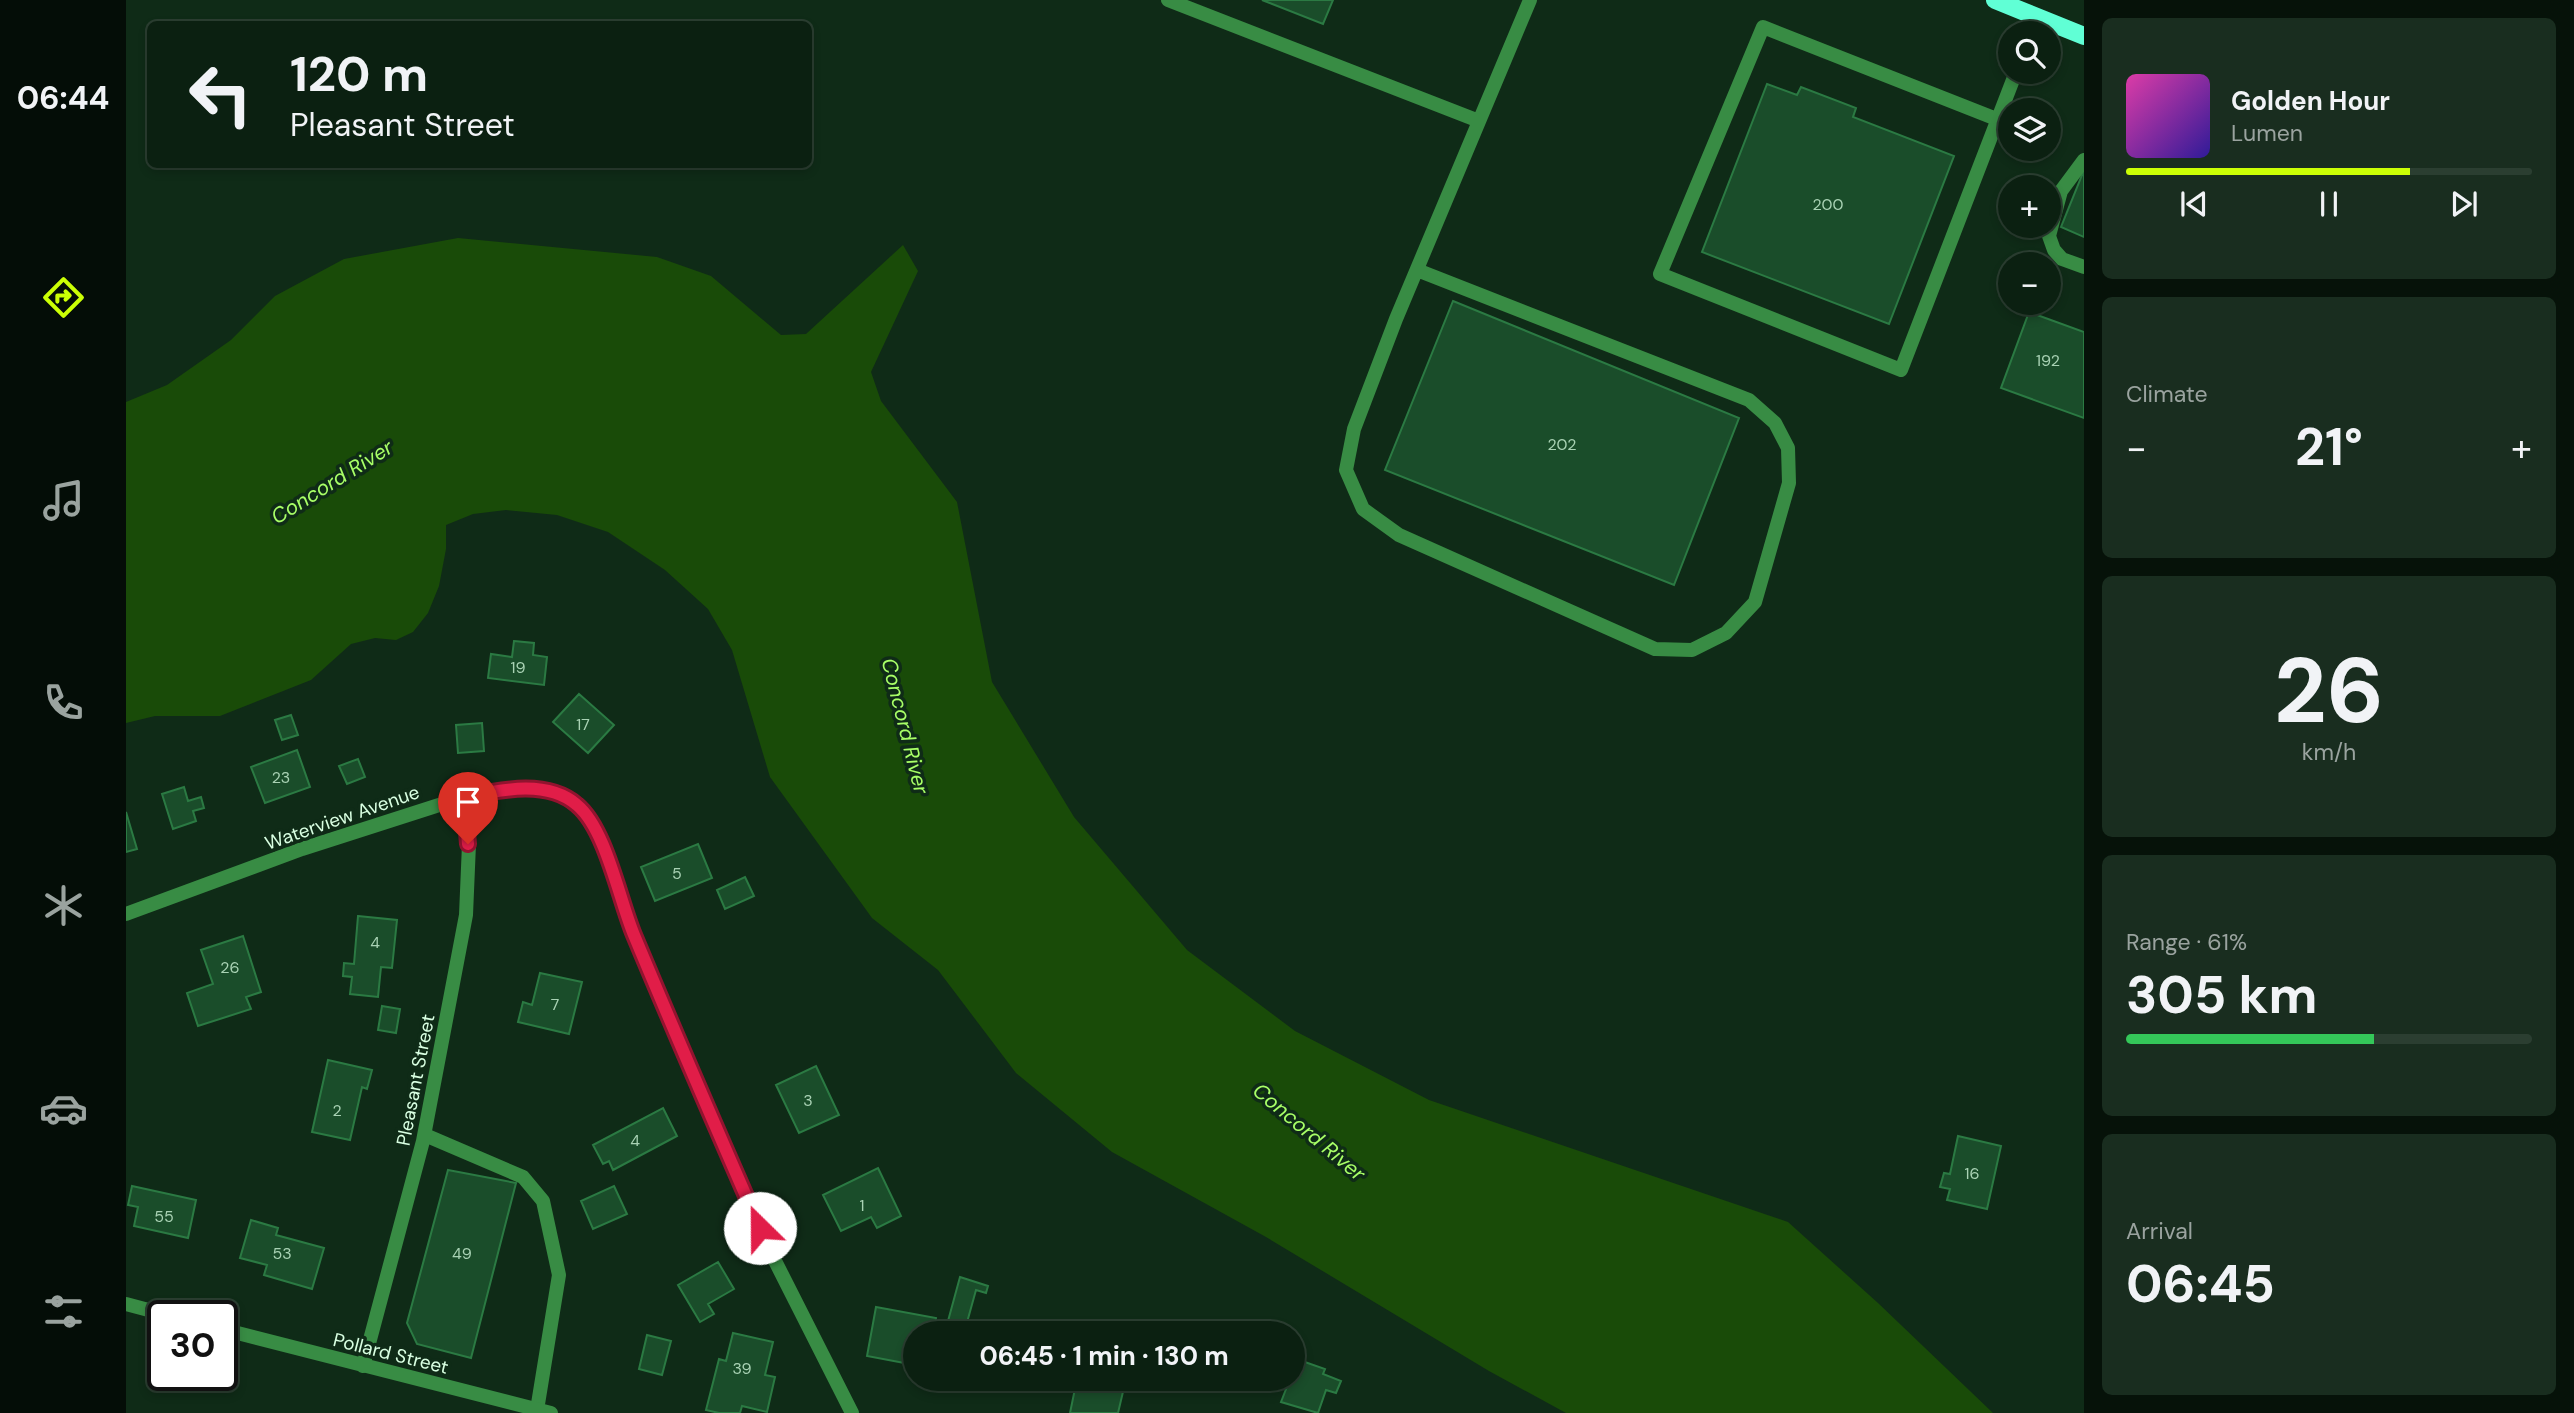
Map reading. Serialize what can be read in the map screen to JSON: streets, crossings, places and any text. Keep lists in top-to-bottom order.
{
  "streets": {
    "street": ["Waterview Avenue", "Pleasant Street", "Pollard Street"]
  },
  "crossings": [
    ["Waterview Avenue", "Pleasant Street"],
    ["Pleasant Street", "Pollard Street"]
  ],
  "water": ["Concord River"],
  "house_numbers": [
    "200",
    "192",
    "202",
    "19",
    "17",
    "23",
    "5",
    "4",
    "26",
    "7",
    "3",
    "2",
    "4",
    "16",
    "1",
    "55",
    "53",
    "49",
    "39"
  ],
  "page": {
    "tabs": "06:44",
    "map_buttons": ["+", "−"],
    "turn": ["120 m", "Pleasant Street"],
    "song": ["Golden Hour", "Lumen"],
    "tile": [
      "Climate",
      ["26", "km/h"],
      ["Range · 61%", "305 km"],
      ["Arrival", "06:45"]
    ],
    "heat": ["−", "21°", "+"],
    "limit": "30",
    "trip": "06:45 · 1 min · 130 m"
  }
}
